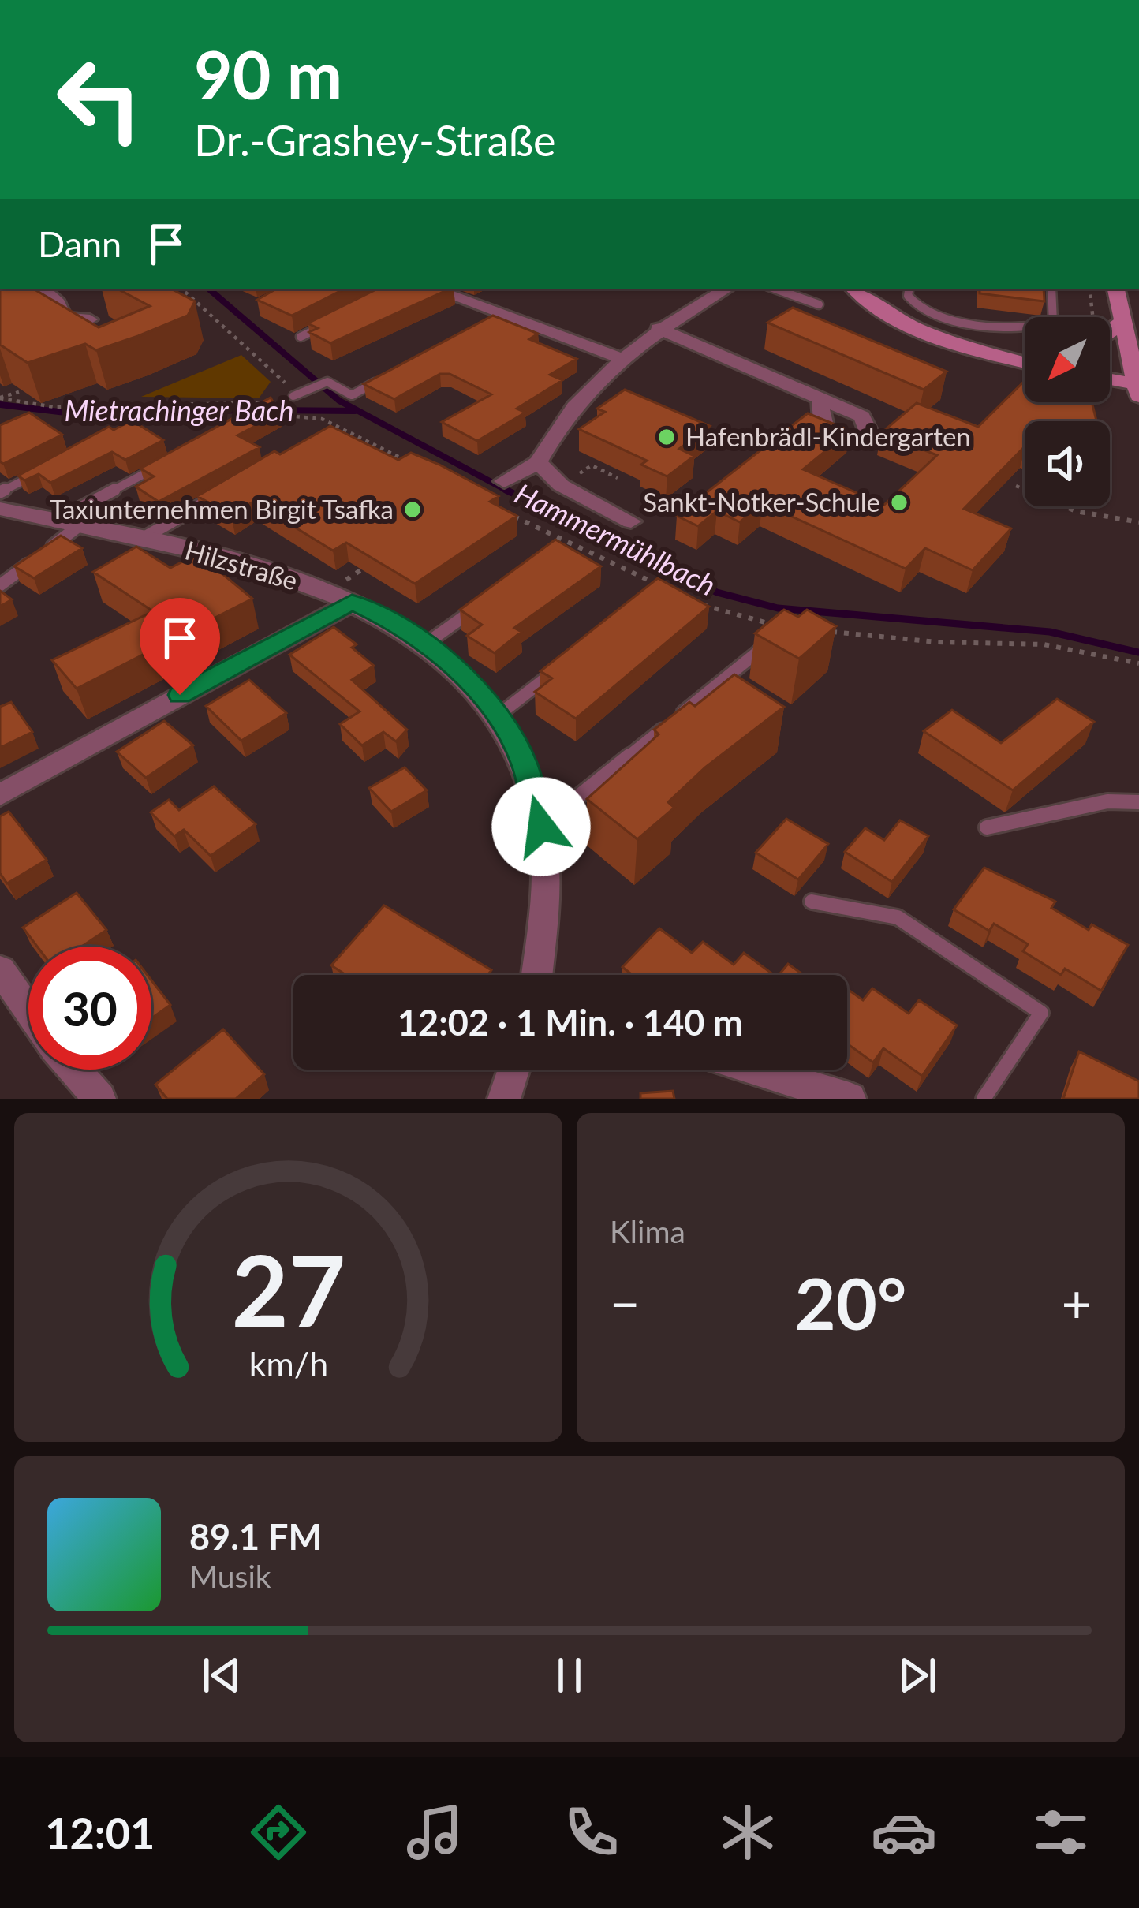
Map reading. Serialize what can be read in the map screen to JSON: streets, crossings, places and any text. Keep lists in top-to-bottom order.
{
  "streets": {
    "street": ["Hilzstraße"]
  },
  "water": ["Mietrachinger Bach", "Hammermühlbach"],
  "places": ["Hafenbrädl-Kindergarten", "Sankt-Notker-Schule", "Taxiunternehmen Birgit Tsafka"],
  "north": "bottom left",
  "page": {
    "turn": ["90 m", "Dr.-Grashey-Straße"],
    "then": "Dann",
    "limit": "30",
    "trip": "12:02 · 1 Min. · 140 m",
    "tile": "Klima",
    "heat": ["−", "20°", "+"],
    "song": ["89.1 FM", "Musik"],
    "tabs": "12:01",
    "gauge": ["27", "km/h"]
  }
}
